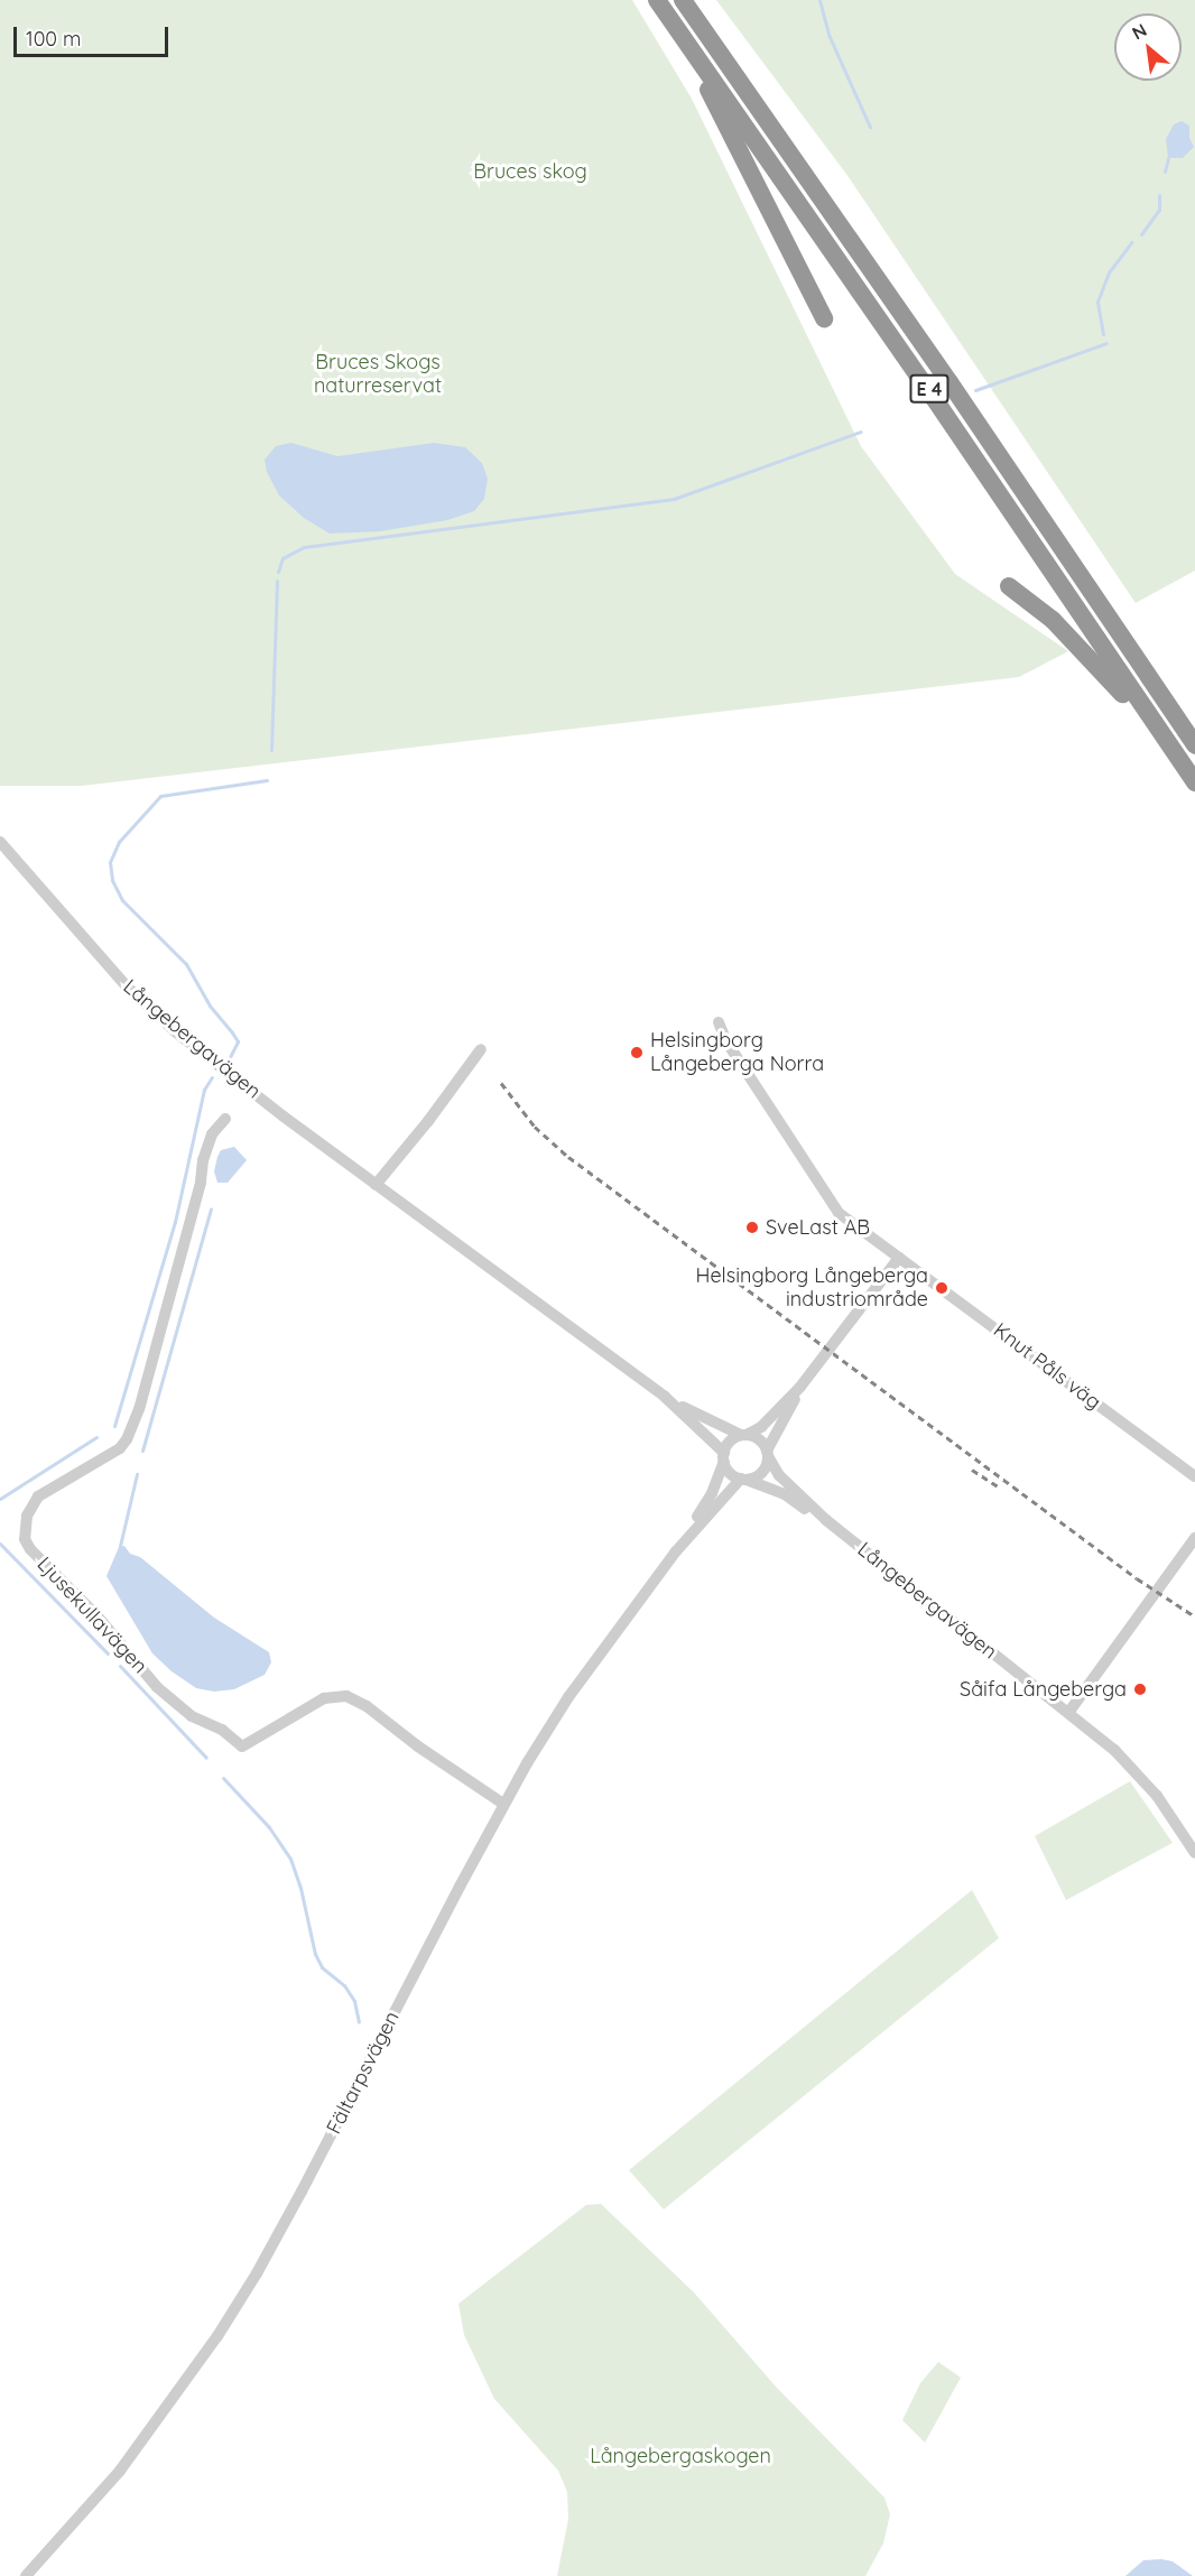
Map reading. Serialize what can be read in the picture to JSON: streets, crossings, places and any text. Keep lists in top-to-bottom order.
{
  "streets": {
    "highway": ["E 4"],
    "street": [
      "Långebergavägen",
      "Knut Påls väg",
      "Ljusekullavägen",
      "Fältarpsvägen"
    ]
  },
  "crossings": [
    ["Långebergavägen", "Fältarpsvägen"],
    ["Ljusekullavägen", "Fältarpsvägen"]
  ],
  "parks": ["Bruces skog", "Bruces Skogs naturreservat", "Långebergaskogen"],
  "places": [
    "Helsingborg Långeberga Norra",
    "SveLast AB",
    "Helsingborg Långeberga industriområde",
    "Såifa Långeberga"
  ],
  "scale_bar": "100 m",
  "north": "top left"
}
